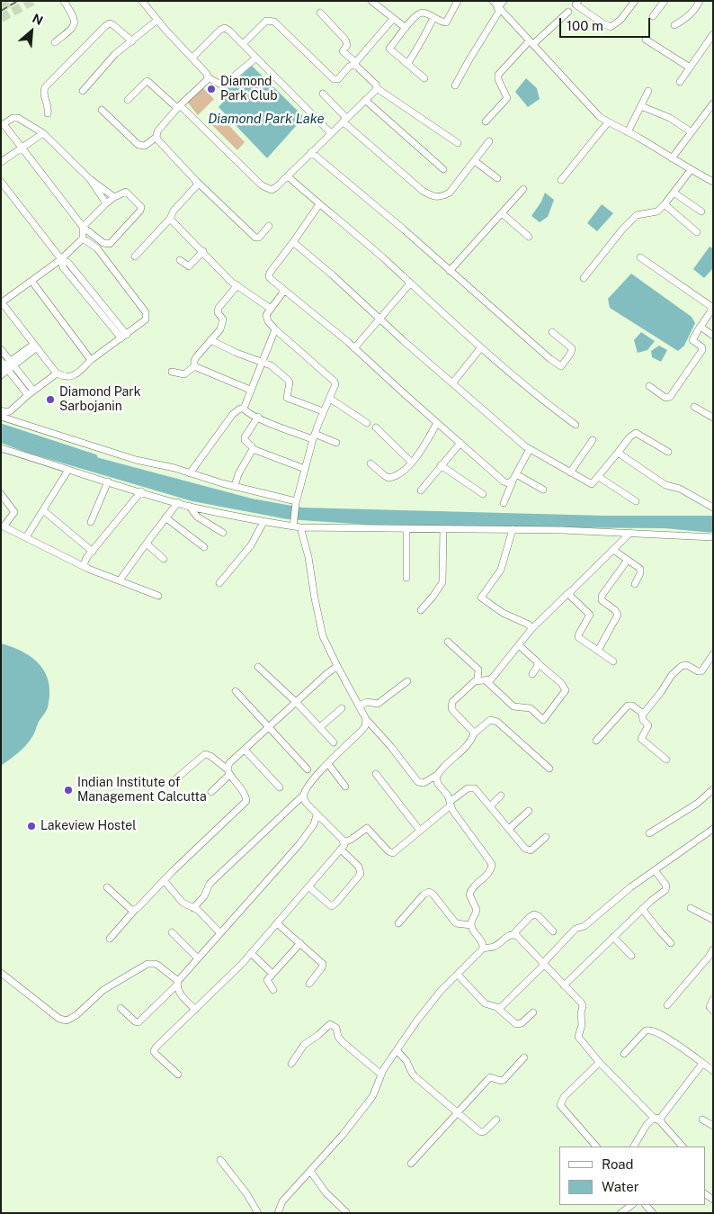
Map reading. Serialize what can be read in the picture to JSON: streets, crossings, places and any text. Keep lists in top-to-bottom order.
{
  "water": ["Diamond Park Lake"],
  "places": [
    "Diamond Park Club",
    "Diamond Park Sarbojanin",
    "Indian Institute of Management Calcutta",
    "Lakeview Hostel"
  ],
  "legend": ["Road", "Water"],
  "scale_bar": "100 m",
  "north": "top right"
}
